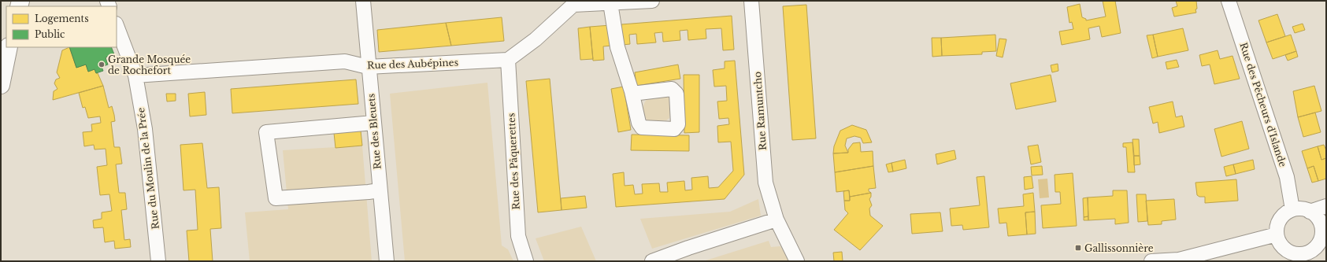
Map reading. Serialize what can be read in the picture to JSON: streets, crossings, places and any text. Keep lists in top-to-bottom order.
{
  "streets": {
    "street": [
      "Rue des Aubépines",
      "Rue des Pêcheurs d'Islande",
      "Rue Ramuntcho",
      "Rue des Bleuets",
      "Rue des Pâquerettes",
      "Rue du Moulin de la Prée"
    ]
  },
  "crossings": [
    ["Rue des Aubépines", "Rue des Bleuets"],
    ["Rue des Aubépines", "Rue des Pâquerettes"],
    ["Rue des Aubépines", "Rue du Moulin de la Prée"]
  ],
  "places": {
    "other": ["Grande Mosquée de Rochefort"],
    "transit": ["Gallissonnière"]
  },
  "legend": ["Logements", "Public"]
}
